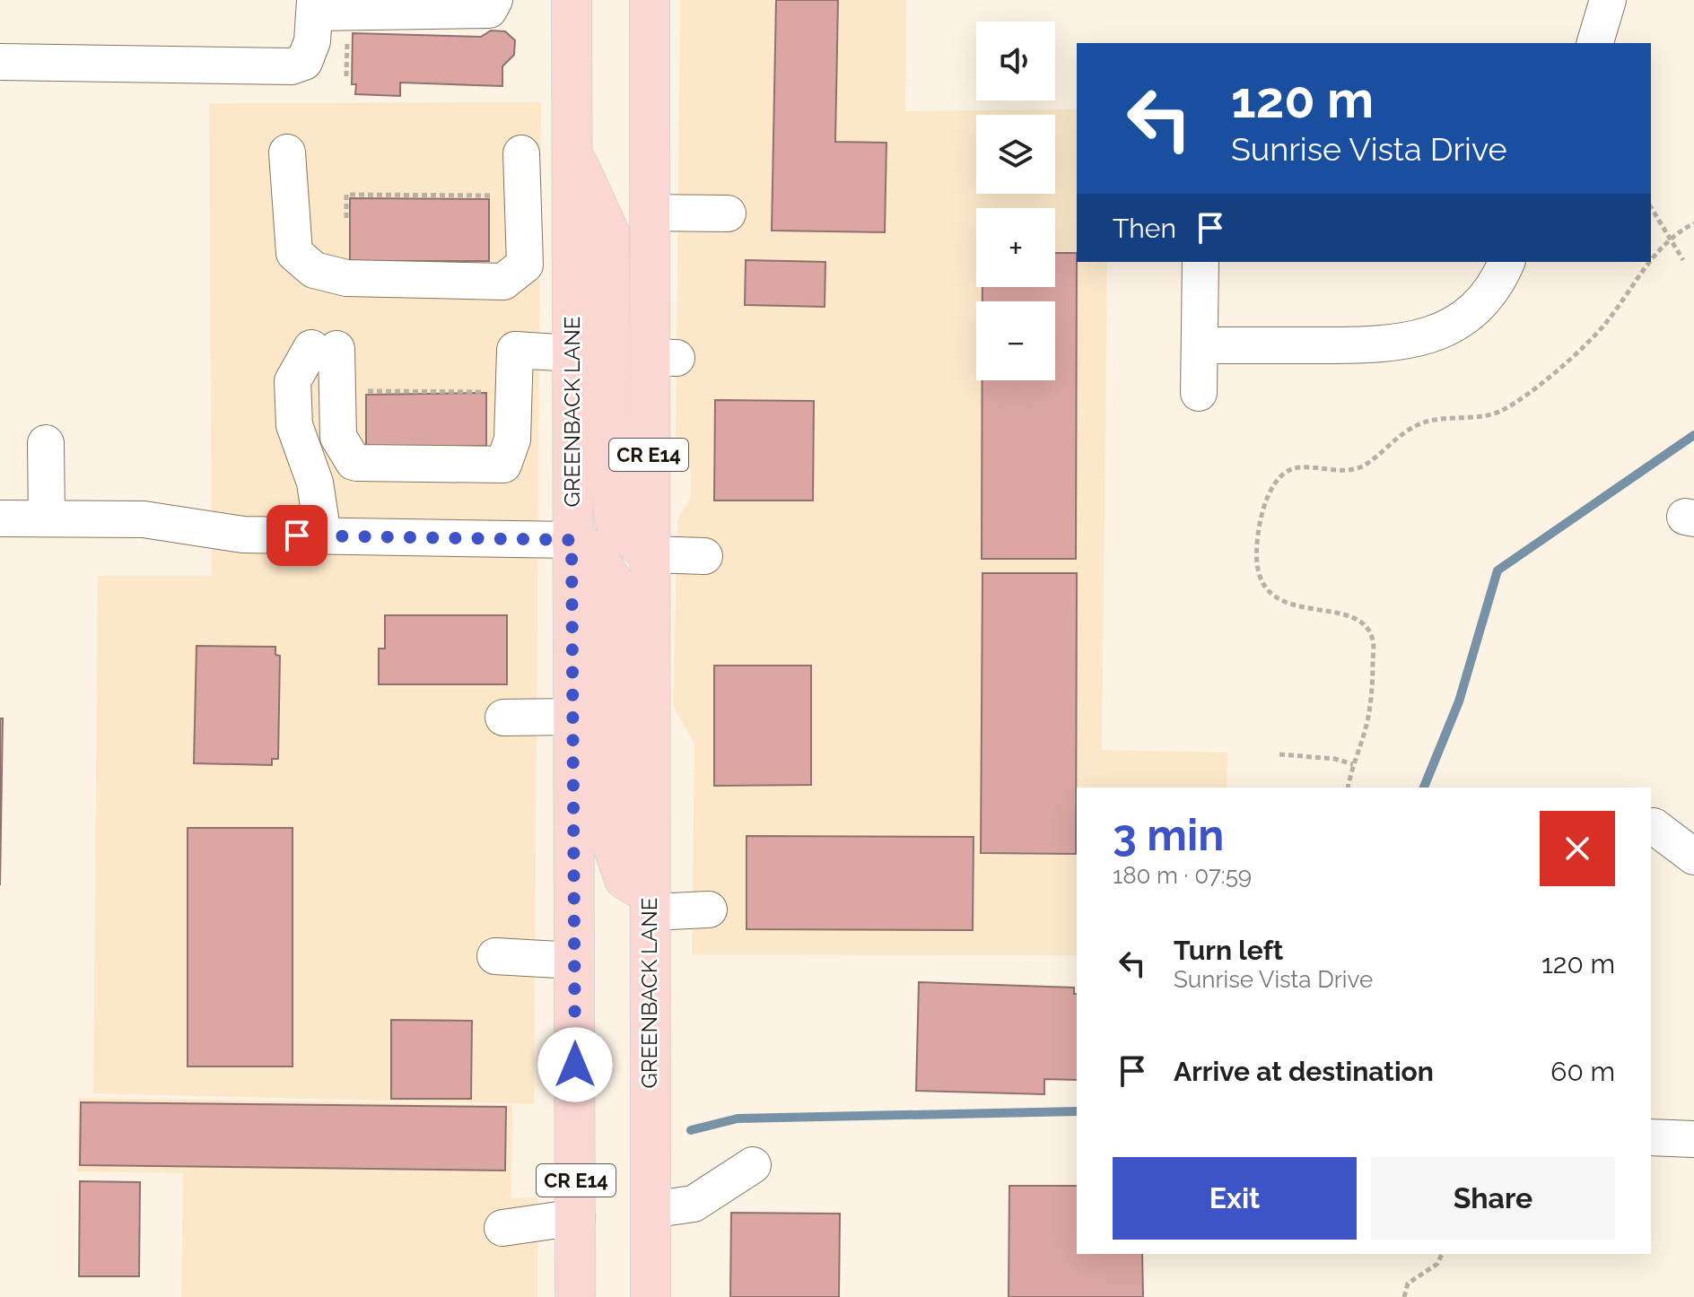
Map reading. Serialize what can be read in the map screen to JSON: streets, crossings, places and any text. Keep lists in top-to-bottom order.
{
  "streets": {
    "main road": ["GREENBACK LANE", "CR E14"]
  },
  "page": {
    "map_buttons": ["+", "−"],
    "turn": ["120 m", "Sunrise Vista Drive"],
    "then": "Then",
    "heading": ["3 min", "180 m · 07:59"],
    "list": [
      {
        "name": "Turn left",
        "note": "Sunrise Vista Drive",
        "value": "120 m"
      },
      {
        "name": "Arrive at destination",
        "value": "60 m"
      }
    ],
    "buttons": ["Exit", "Share"]
  }
}
